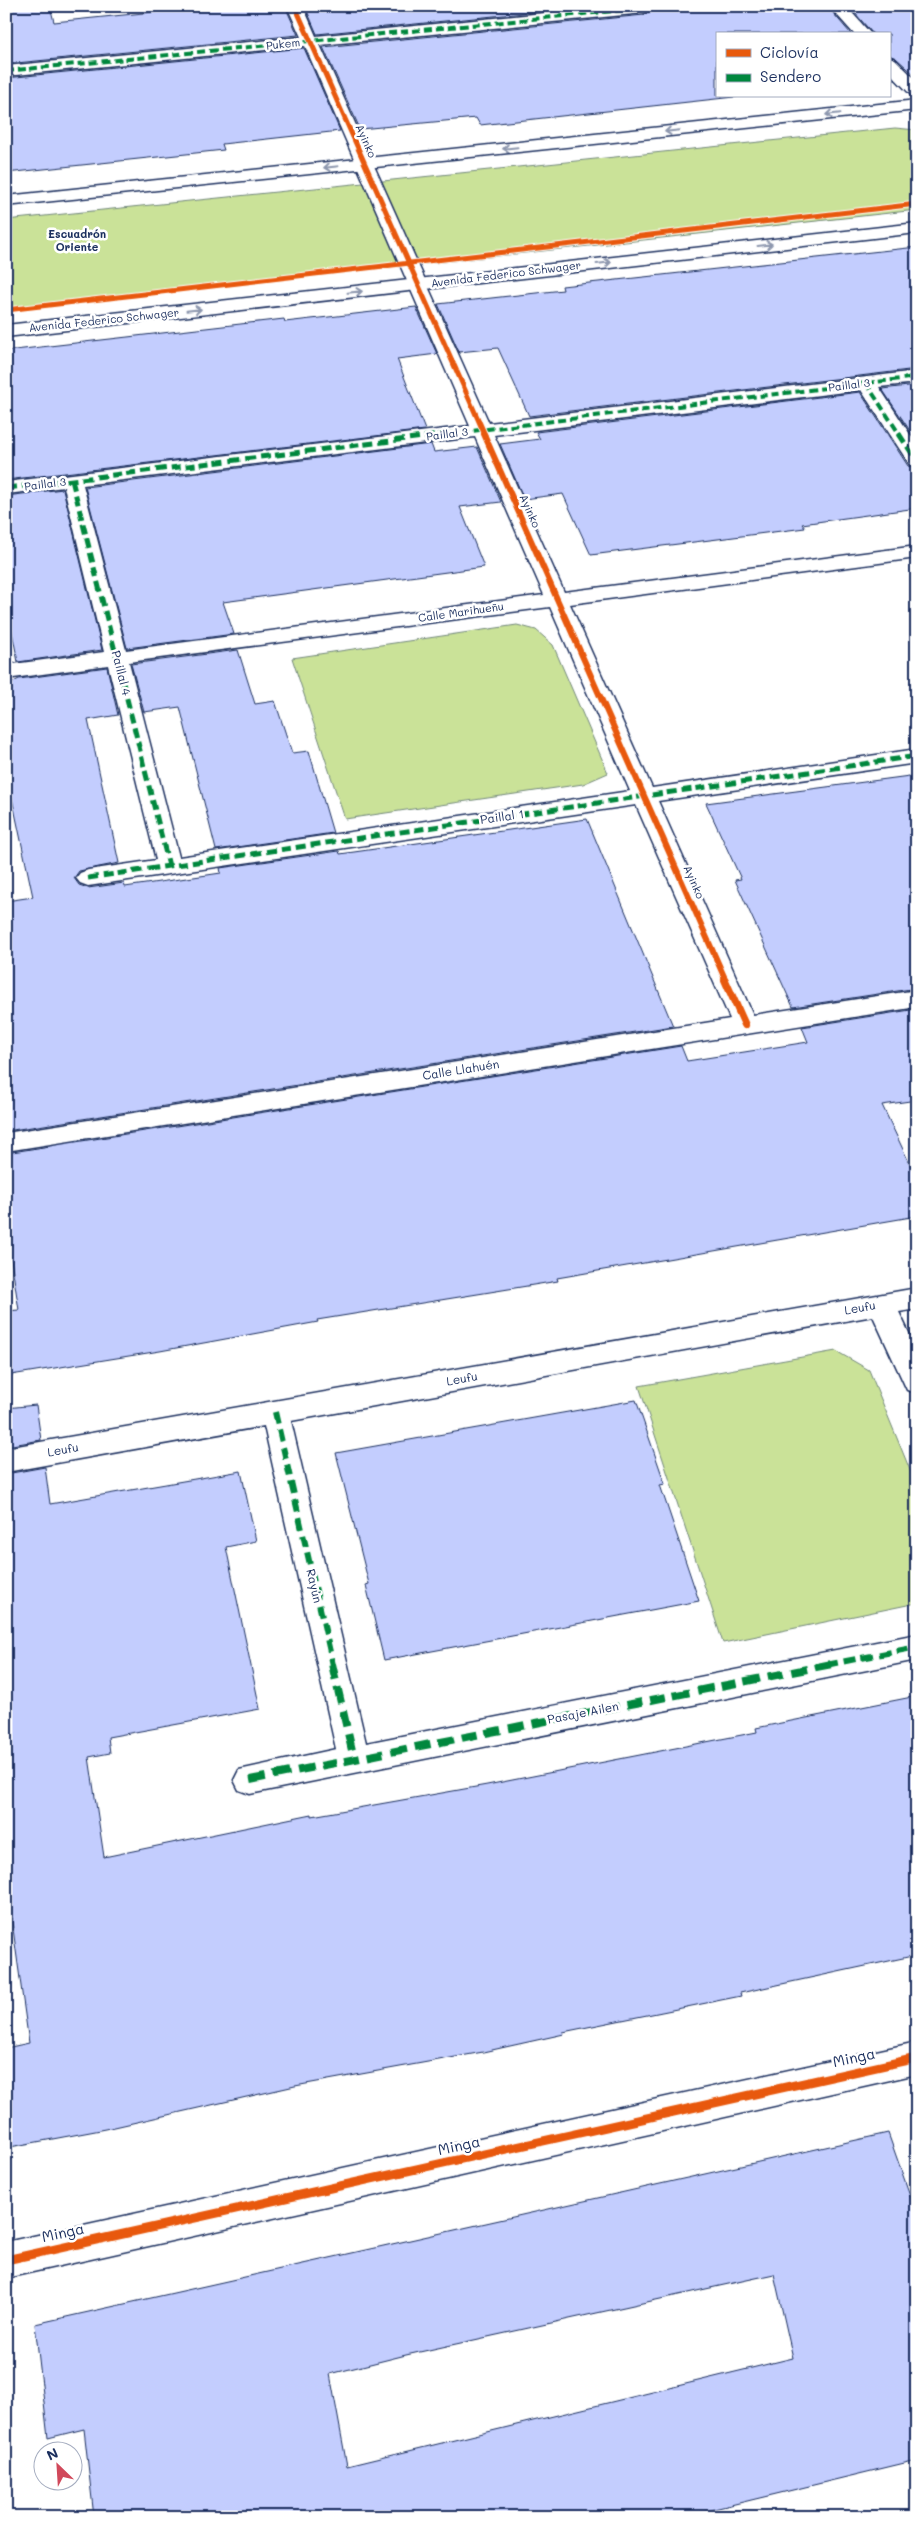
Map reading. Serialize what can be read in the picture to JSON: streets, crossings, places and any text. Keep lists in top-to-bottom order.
{
  "streets": {
    "street": [
      "Pukem",
      "Ayinko",
      "Avenida Federico Schwager",
      "Paillal 3",
      "Calle Marihueñu",
      "Paillal 4",
      "Paillal 1",
      "Calle Llahuén",
      "Leufu",
      "Rayún",
      "Pasaje Ailen",
      "Minga"
    ]
  },
  "crossings": [
    ["Pukem", "Ayinko"],
    ["Ayinko", "Avenida Federico Schwager"],
    ["Ayinko", "Paillal 3"],
    ["Ayinko", "Calle Marihueñu"],
    ["Ayinko", "Paillal 1"],
    ["Ayinko", "Calle Llahuén"],
    ["Paillal 3", "Paillal 4"],
    ["Calle Marihueñu", "Paillal 4"],
    ["Paillal 4", "Paillal 1"],
    ["Leufu", "Rayún"],
    ["Rayún", "Pasaje Ailen"]
  ],
  "districts": ["Escuadrón Oriente"],
  "legend": ["Ciclovía", "Sendero"],
  "north": "top left"
}
